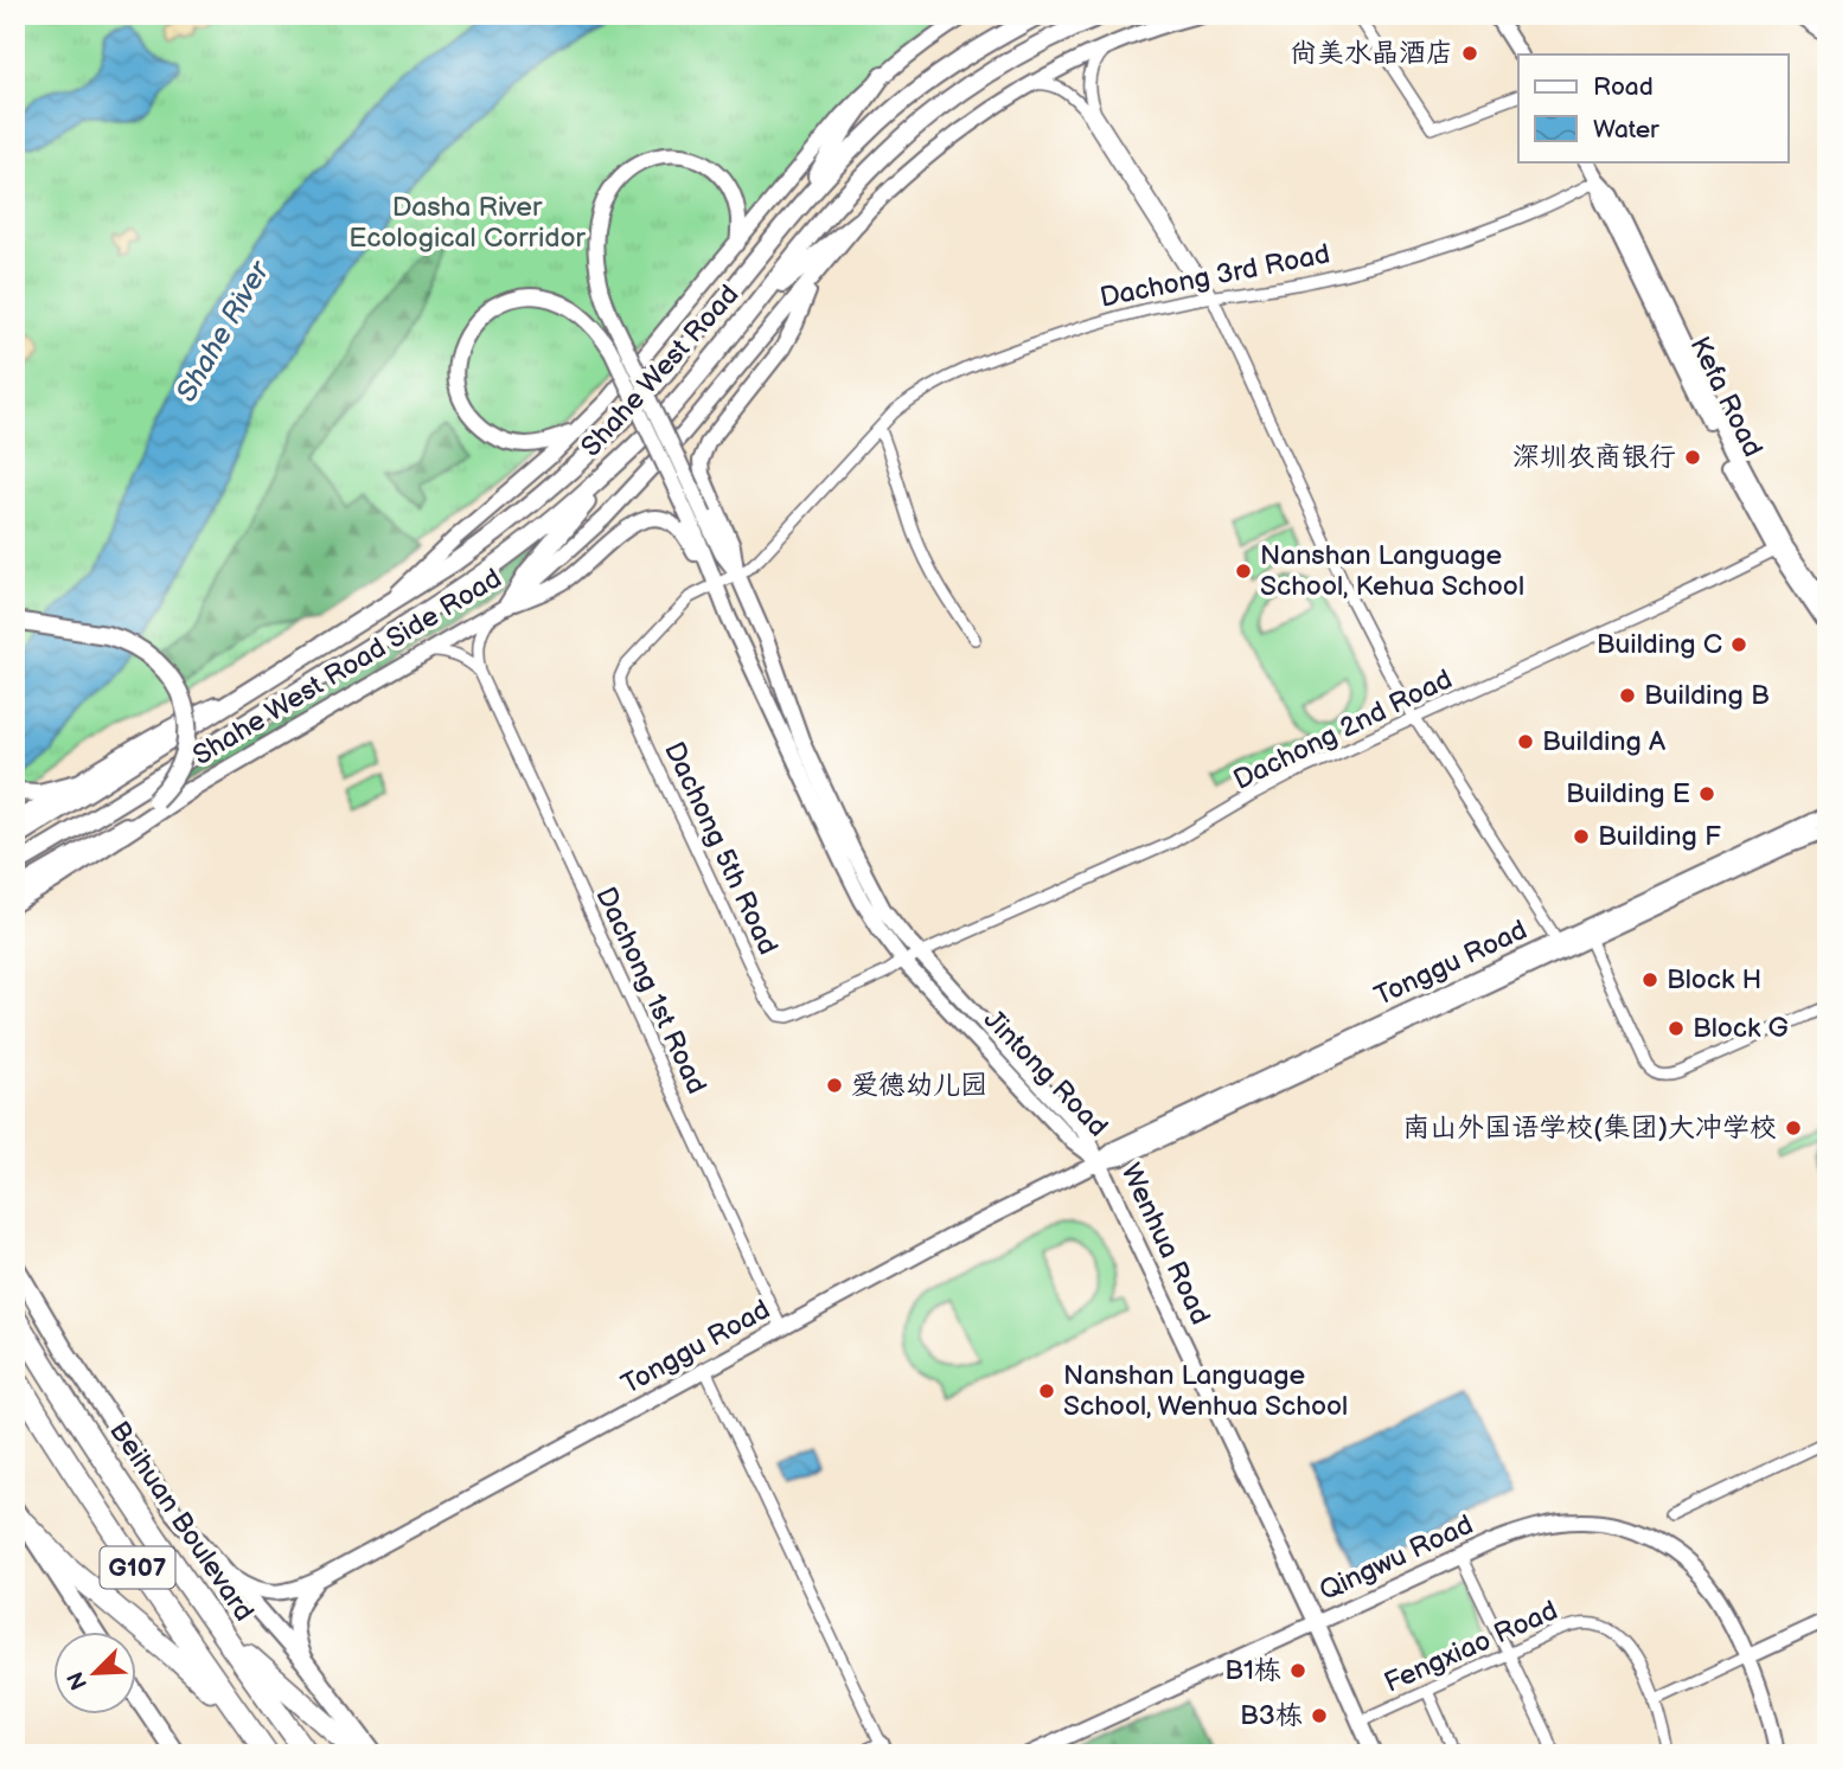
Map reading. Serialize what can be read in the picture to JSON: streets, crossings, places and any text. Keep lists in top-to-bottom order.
{
  "streets": {
    "highway": ["Beihuan Boulevard", "G107"],
    "main road": [
      "Shahe West Road",
      "Kefa Road",
      "Shahe West Road Side Road",
      "Tonggu Road",
      "Jintong Road",
      "Wenhua Road",
      "Qingwu Road"
    ],
    "street": [
      "Dachong 3rd Road",
      "Dachong 2nd Road",
      "Dachong 5th Road",
      "Dachong 1st Road",
      "Fengxiao Road"
    ]
  },
  "crossings": [
    ["Dachong 3rd Road", "Kefa Road"],
    ["Dachong 3rd Road", "Dachong 5th Road"],
    ["Dachong 3rd Road", "Jintong Road"],
    ["Shahe West Road", "Shahe West Road Side Road"],
    ["Kefa Road", "Dachong 2nd Road"],
    ["Shahe West Road Side Road", "Dachong 1st Road"],
    ["Dachong 2nd Road", "Dachong 5th Road"],
    ["Dachong 2nd Road", "Jintong Road"],
    ["Dachong 5th Road", "Jintong Road"],
    ["Tonggu Road", "Dachong 1st Road"],
    ["Tonggu Road", "Jintong Road"],
    ["Tonggu Road", "Wenhua Road"],
    ["Jintong Road", "Wenhua Road"],
    ["Wenhua Road", "Qingwu Road"],
    ["Wenhua Road", "Fengxiao Road"]
  ],
  "water": ["Shahe River"],
  "parks": ["Dasha River Ecological Corridor"],
  "places": [
    "尚美水晶酒店",
    "深圳农商银行",
    "Nanshan Language School, Kehua School",
    "Building C",
    "Building B",
    "Building A",
    "Building E",
    "Building F",
    "Block H",
    "Block G",
    "爱德幼儿园",
    "南山外国语学校(集团)大冲学校",
    "Nanshan Language School, Wenhua School",
    "B1栋",
    "B3栋"
  ],
  "legend": ["Road", "Water"],
  "north": "bottom left"
}
